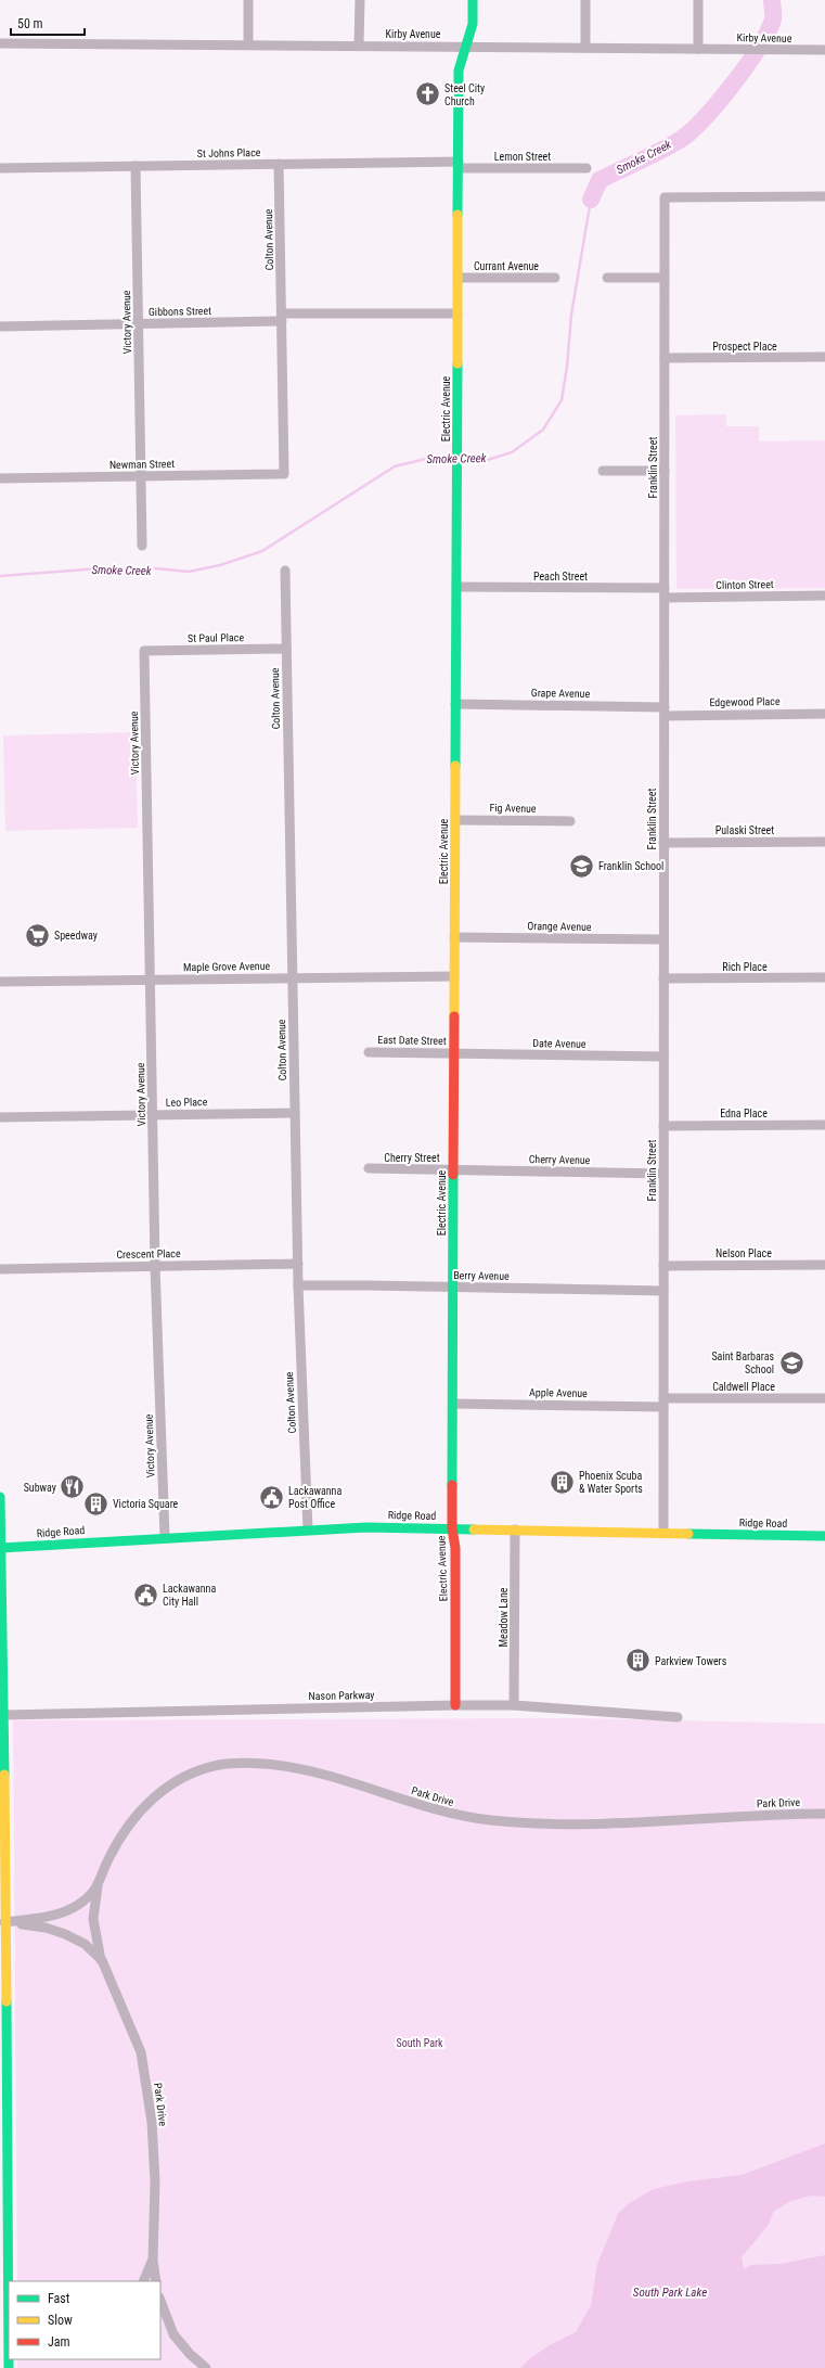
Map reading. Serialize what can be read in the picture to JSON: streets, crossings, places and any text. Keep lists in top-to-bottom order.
{
  "streets": {
    "street": [
      "Kirby Avenue",
      "St Johns Place",
      "Lemon Street",
      "Colton Avenue",
      "Currant Avenue",
      "Gibbons Street",
      "Victory Avenue",
      "Prospect Place",
      "Electric Avenue",
      "Newman Street",
      "Franklin Street",
      "Peach Street",
      "Clinton Street",
      "St Paul Place",
      "Grape Avenue",
      "Edgewood Place",
      "Fig Avenue",
      "Pulaski Street",
      "Orange Avenue",
      "Maple Grove Avenue",
      "Rich Place",
      "East Date Street",
      "Date Avenue",
      "Leo Place",
      "Edna Place",
      "Cherry Street",
      "Cherry Avenue",
      "Nelson Place",
      "Crescent Place",
      "Berry Avenue",
      "Caldwell Place",
      "Apple Avenue",
      "Ridge Road",
      "Meadow Lane",
      "Nason Parkway",
      "Park Drive"
    ]
  },
  "crossings": [
    ["Kirby Avenue", "Electric Avenue"],
    ["St Johns Place", "Lemon Street"],
    ["St Johns Place", "Colton Avenue"],
    ["St Johns Place", "Victory Avenue"],
    ["St Johns Place", "Electric Avenue"],
    ["Lemon Street", "Electric Avenue"],
    ["Colton Avenue", "Gibbons Street"],
    ["Colton Avenue", "Newman Street"],
    ["Colton Avenue", "St Paul Place"],
    ["Colton Avenue", "Maple Grove Avenue"],
    ["Colton Avenue", "Leo Place"],
    ["Colton Avenue", "Crescent Place"],
    ["Colton Avenue", "Berry Avenue"],
    ["Colton Avenue", "Ridge Road"],
    ["Currant Avenue", "Electric Avenue"],
    ["Gibbons Street", "Victory Avenue"],
    ["Gibbons Street", "Electric Avenue"],
    ["Victory Avenue", "Newman Street"],
    ["Victory Avenue", "St Paul Place"],
    ["Victory Avenue", "Maple Grove Avenue"],
    ["Victory Avenue", "Leo Place"],
    ["Victory Avenue", "Crescent Place"],
    ["Victory Avenue", "Ridge Road"],
    ["Prospect Place", "Franklin Street"],
    ["Electric Avenue", "Peach Street"],
    ["Electric Avenue", "Grape Avenue"],
    ["Electric Avenue", "Fig Avenue"],
    ["Electric Avenue", "Orange Avenue"],
    ["Electric Avenue", "Maple Grove Avenue"],
    ["Electric Avenue", "East Date Street"],
    ["Electric Avenue", "Date Avenue"],
    ["Electric Avenue", "Cherry Street"],
    ["Electric Avenue", "Cherry Avenue"],
    ["Electric Avenue", "Berry Avenue"],
    ["Electric Avenue", "Apple Avenue"],
    ["Electric Avenue", "Ridge Road"],
    ["Electric Avenue", "Nason Parkway"],
    ["Franklin Street", "Peach Street"],
    ["Franklin Street", "Clinton Street"],
    ["Franklin Street", "Grape Avenue"],
    ["Franklin Street", "Edgewood Place"],
    ["Franklin Street", "Pulaski Street"],
    ["Franklin Street", "Orange Avenue"],
    ["Franklin Street", "Rich Place"],
    ["Franklin Street", "Date Avenue"],
    ["Franklin Street", "Edna Place"],
    ["Franklin Street", "Cherry Avenue"],
    ["Franklin Street", "Nelson Place"],
    ["Franklin Street", "Berry Avenue"],
    ["Franklin Street", "Caldwell Place"],
    ["Franklin Street", "Apple Avenue"],
    ["Franklin Street", "Ridge Road"],
    ["Peach Street", "Clinton Street"],
    ["Grape Avenue", "Edgewood Place"],
    ["East Date Street", "Date Avenue"],
    ["Cherry Street", "Cherry Avenue"],
    ["Caldwell Place", "Apple Avenue"],
    ["Ridge Road", "Meadow Lane"],
    ["Meadow Lane", "Nason Parkway"]
  ],
  "water": ["Smoke Creek", "South Park Lake"],
  "parks": ["South Park"],
  "places": {
    "church": ["Steel City Church"],
    "school or university": ["Franklin School", "Saint Barbaras School"],
    "supermarket": ["Speedway"],
    "building": ["Phoenix Scuba & Water Sports", "Victoria Square", "Parkview Towers"],
    "restaurant": ["Subway"],
    "public building": ["Lackawanna Post Office", "Lackawanna City Hall"]
  },
  "legend": ["Fast", "Slow", "Jam"],
  "scale_bar": "50 m"
}
